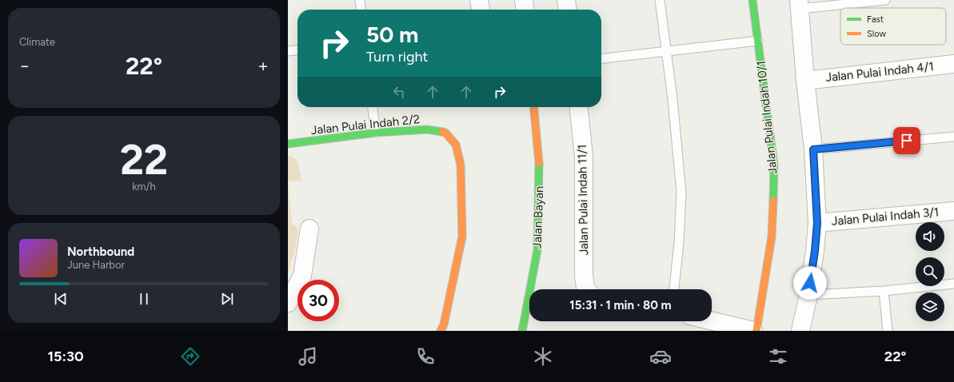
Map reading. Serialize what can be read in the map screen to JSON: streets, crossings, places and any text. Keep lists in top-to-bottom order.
{
  "streets": {
    "street": [
      "Jalan Pulai Indah 4/1",
      "Jalan Pulai Indah 10/1",
      "Jalan Pulai Indah 2/2",
      "Jalan Pulai Indah 11/1",
      "Jalan Pulai Indah 3/1",
      "Jalan Bayan"
    ]
  },
  "legend": ["Fast", "Slow"],
  "page": {
    "tile": [
      "Climate",
      ["22", "km/h"]
    ],
    "turn": ["50 m", "Turn right"],
    "heat": ["−", "22°", "+"],
    "song": ["Northbound", "June Harbor"],
    "limit": "30",
    "trip": "15:31 · 1 min · 80 m",
    "tabs": ["15:30", "22°"]
  }
}
